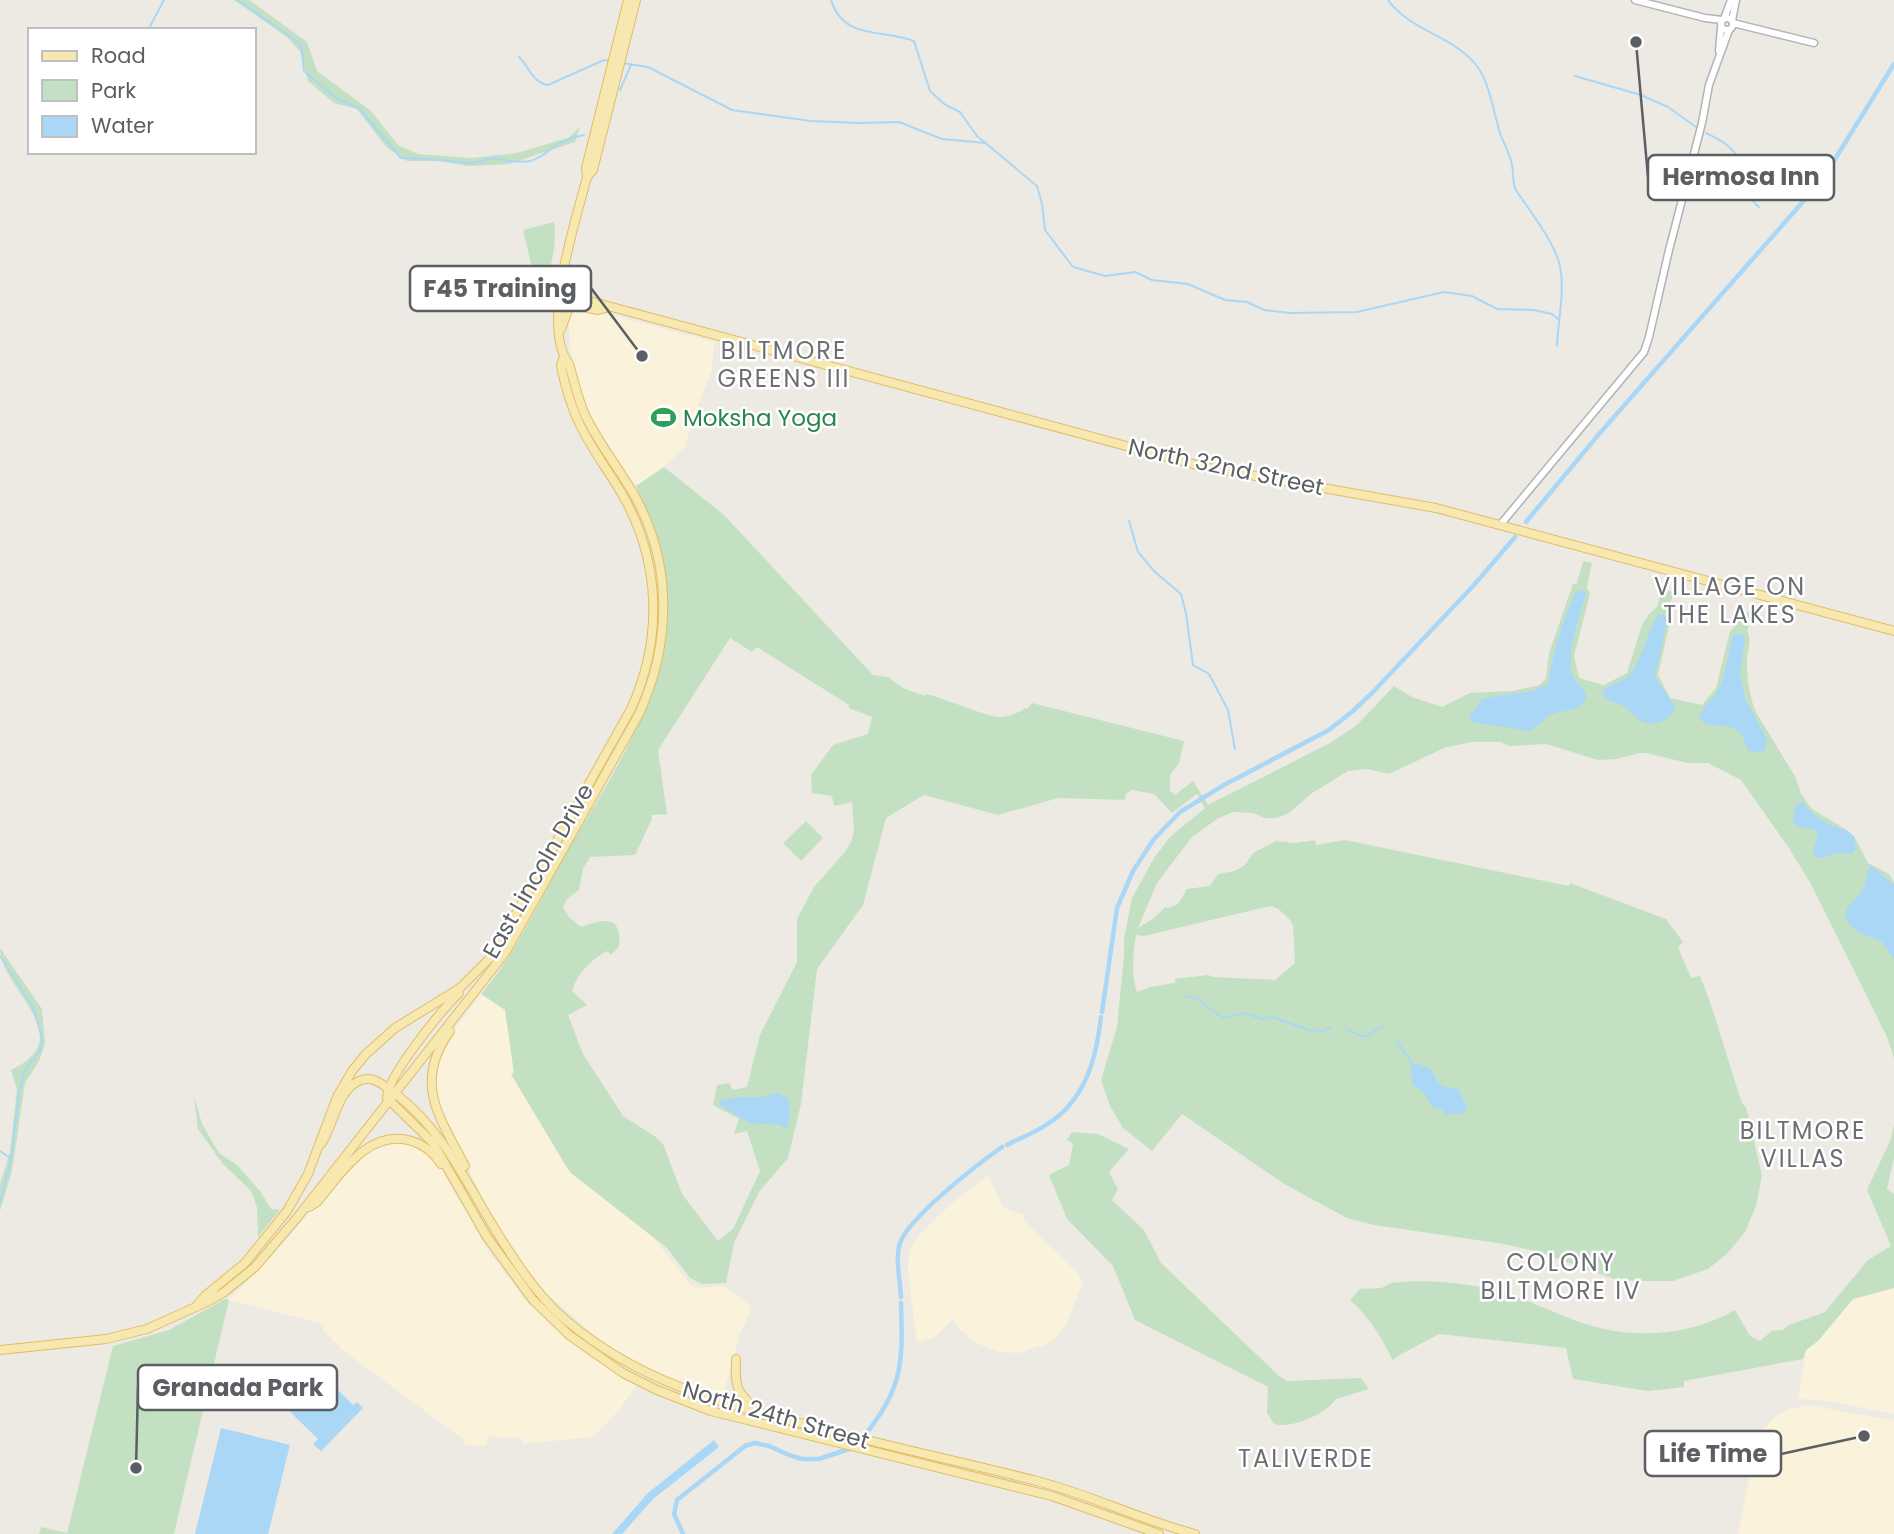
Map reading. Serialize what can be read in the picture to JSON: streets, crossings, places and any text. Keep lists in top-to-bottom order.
{
  "streets": {
    "main road": ["North 32nd Street", "East Lincoln Drive", "North 24th Street"]
  },
  "crossings": [
    ["North 32nd Street", "East Lincoln Drive"],
    ["East Lincoln Drive", "North 24th Street"]
  ],
  "districts": [
    "BILTMORE GREENS III",
    "VILLAGE ON THE LAKES",
    "BILTMORE VILLAS",
    "COLONY BILTMORE IV",
    "TALIVERDE"
  ],
  "places": {
    "other": [
      "Hermosa Inn",
      "F45 Training",
      "Life Time",
      "Granada Park"
    ],
    "sports": ["Moksha Yoga"]
  },
  "legend": ["Road", "Park", "Water"]
}
